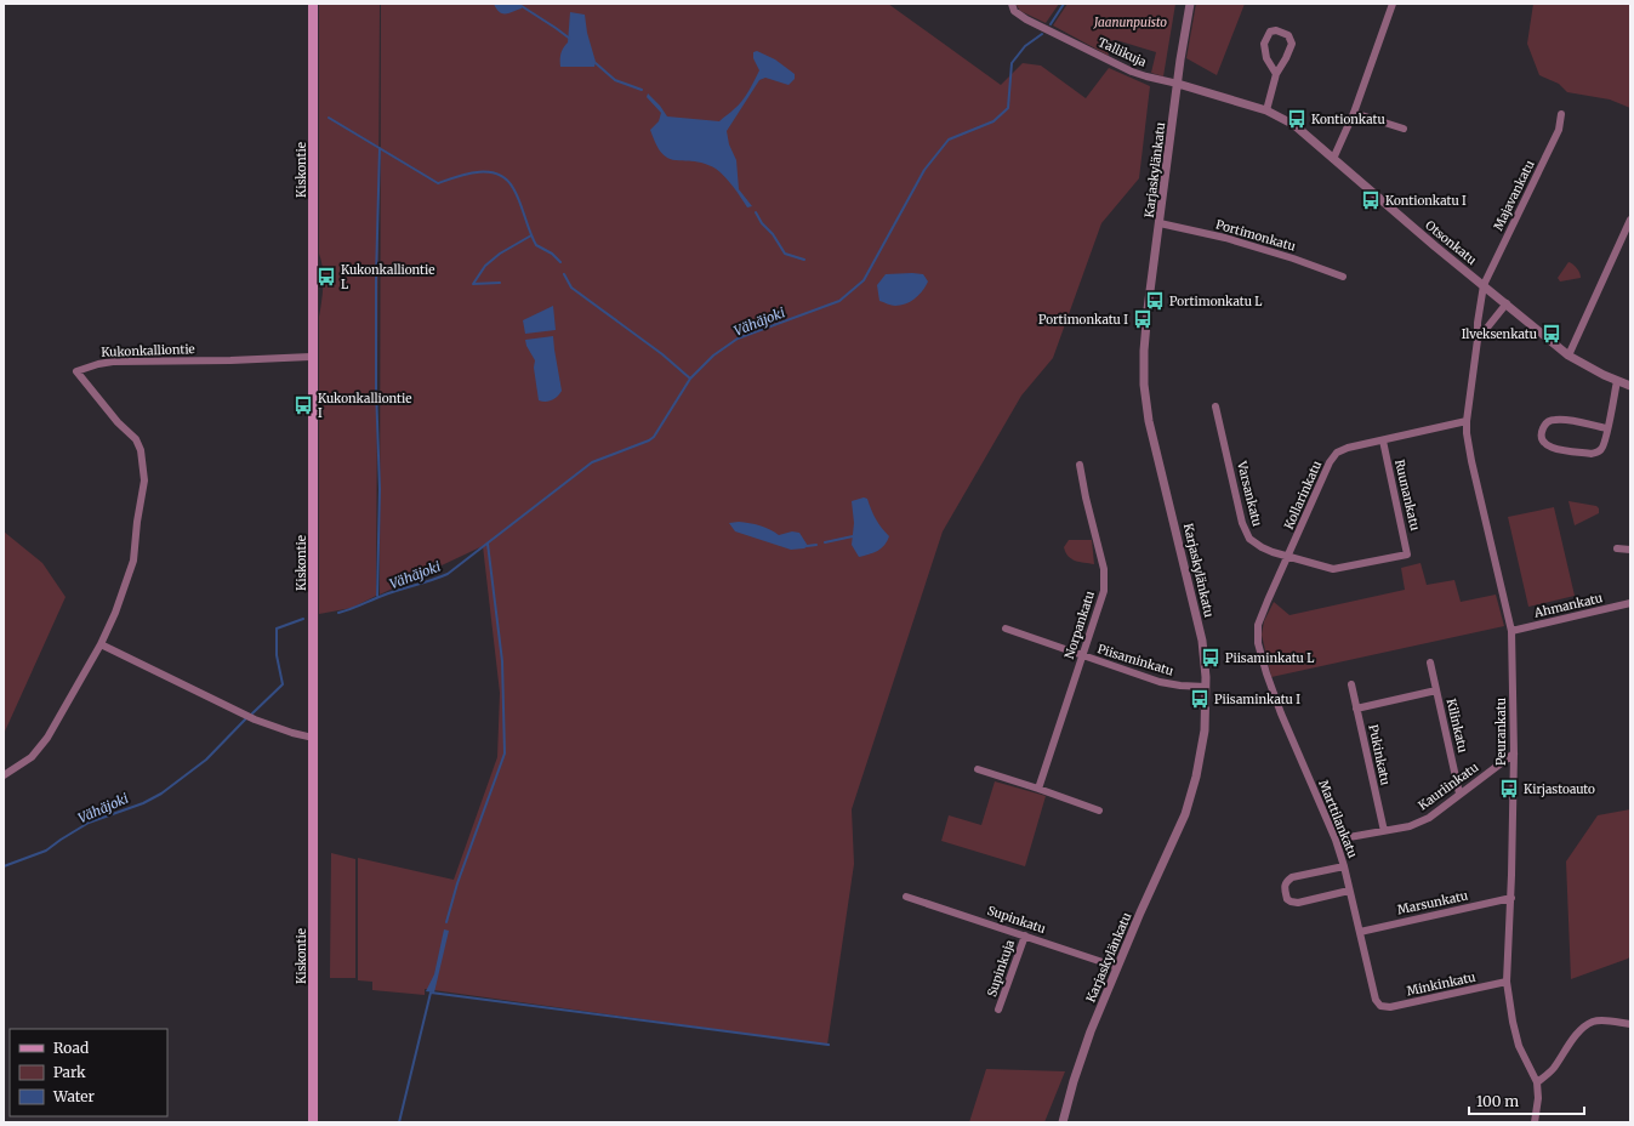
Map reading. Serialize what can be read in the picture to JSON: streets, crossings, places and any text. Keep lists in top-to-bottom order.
{
  "streets": {
    "main road": ["Kiskontie"],
    "street": [
      "Tallikuja",
      "Karjaskylänkatu",
      "Majavankatu",
      "Portimonkatu",
      "Otsonkatu",
      "Kukonkalliontie",
      "Varsankatu",
      "Kollarinkatu",
      "Ruunankatu",
      "Ahmankatu",
      "Norpankatu",
      "Piisaminkatu",
      "Kilinkatu",
      "Peurankatu",
      "Pukinkatu",
      "Kauriinkatu",
      "Marttilankatu",
      "Marsunkatu",
      "Supinkatu",
      "Supinkuja",
      "Minkinkatu"
    ]
  },
  "crossings": [
    ["Tallikuja", "Karjaskylänkatu"],
    ["Tallikuja", "Otsonkatu"],
    ["Kiskontie", "Kukonkalliontie"],
    ["Karjaskylänkatu", "Portimonkatu"],
    ["Karjaskylänkatu", "Otsonkatu"],
    ["Karjaskylänkatu", "Piisaminkatu"],
    ["Karjaskylänkatu", "Supinkatu"],
    ["Majavankatu", "Otsonkatu"],
    ["Majavankatu", "Peurankatu"],
    ["Otsonkatu", "Peurankatu"],
    ["Varsankatu", "Kollarinkatu"],
    ["Varsankatu", "Ruunankatu"],
    ["Kollarinkatu", "Ruunankatu"],
    ["Kollarinkatu", "Peurankatu"],
    ["Kollarinkatu", "Marttilankatu"],
    ["Ahmankatu", "Peurankatu"],
    ["Norpankatu", "Piisaminkatu"],
    ["Kilinkatu", "Pukinkatu"],
    ["Kilinkatu", "Kauriinkatu"],
    ["Peurankatu", "Kauriinkatu"],
    ["Peurankatu", "Marsunkatu"],
    ["Peurankatu", "Minkinkatu"],
    ["Pukinkatu", "Kauriinkatu"],
    ["Kauriinkatu", "Marttilankatu"],
    ["Marttilankatu", "Marsunkatu"],
    ["Marttilankatu", "Minkinkatu"],
    ["Supinkatu", "Supinkuja"]
  ],
  "water": ["Vähäjoki"],
  "parks": ["Jaanunpuisto"],
  "places": {
    "bus stop": [
      "Kontionkatu",
      "Kontionkatu I",
      "Kukonkalliontie L",
      "Portimonkatu L",
      "Portimonkatu I",
      "Ilveksenkatu",
      "Kukonkalliontie I",
      "Piisaminkatu L",
      "Piisaminkatu I",
      "Kirjastoauto"
    ]
  },
  "legend": ["Road", "Park", "Water"],
  "scale_bar": "100 m"
}
